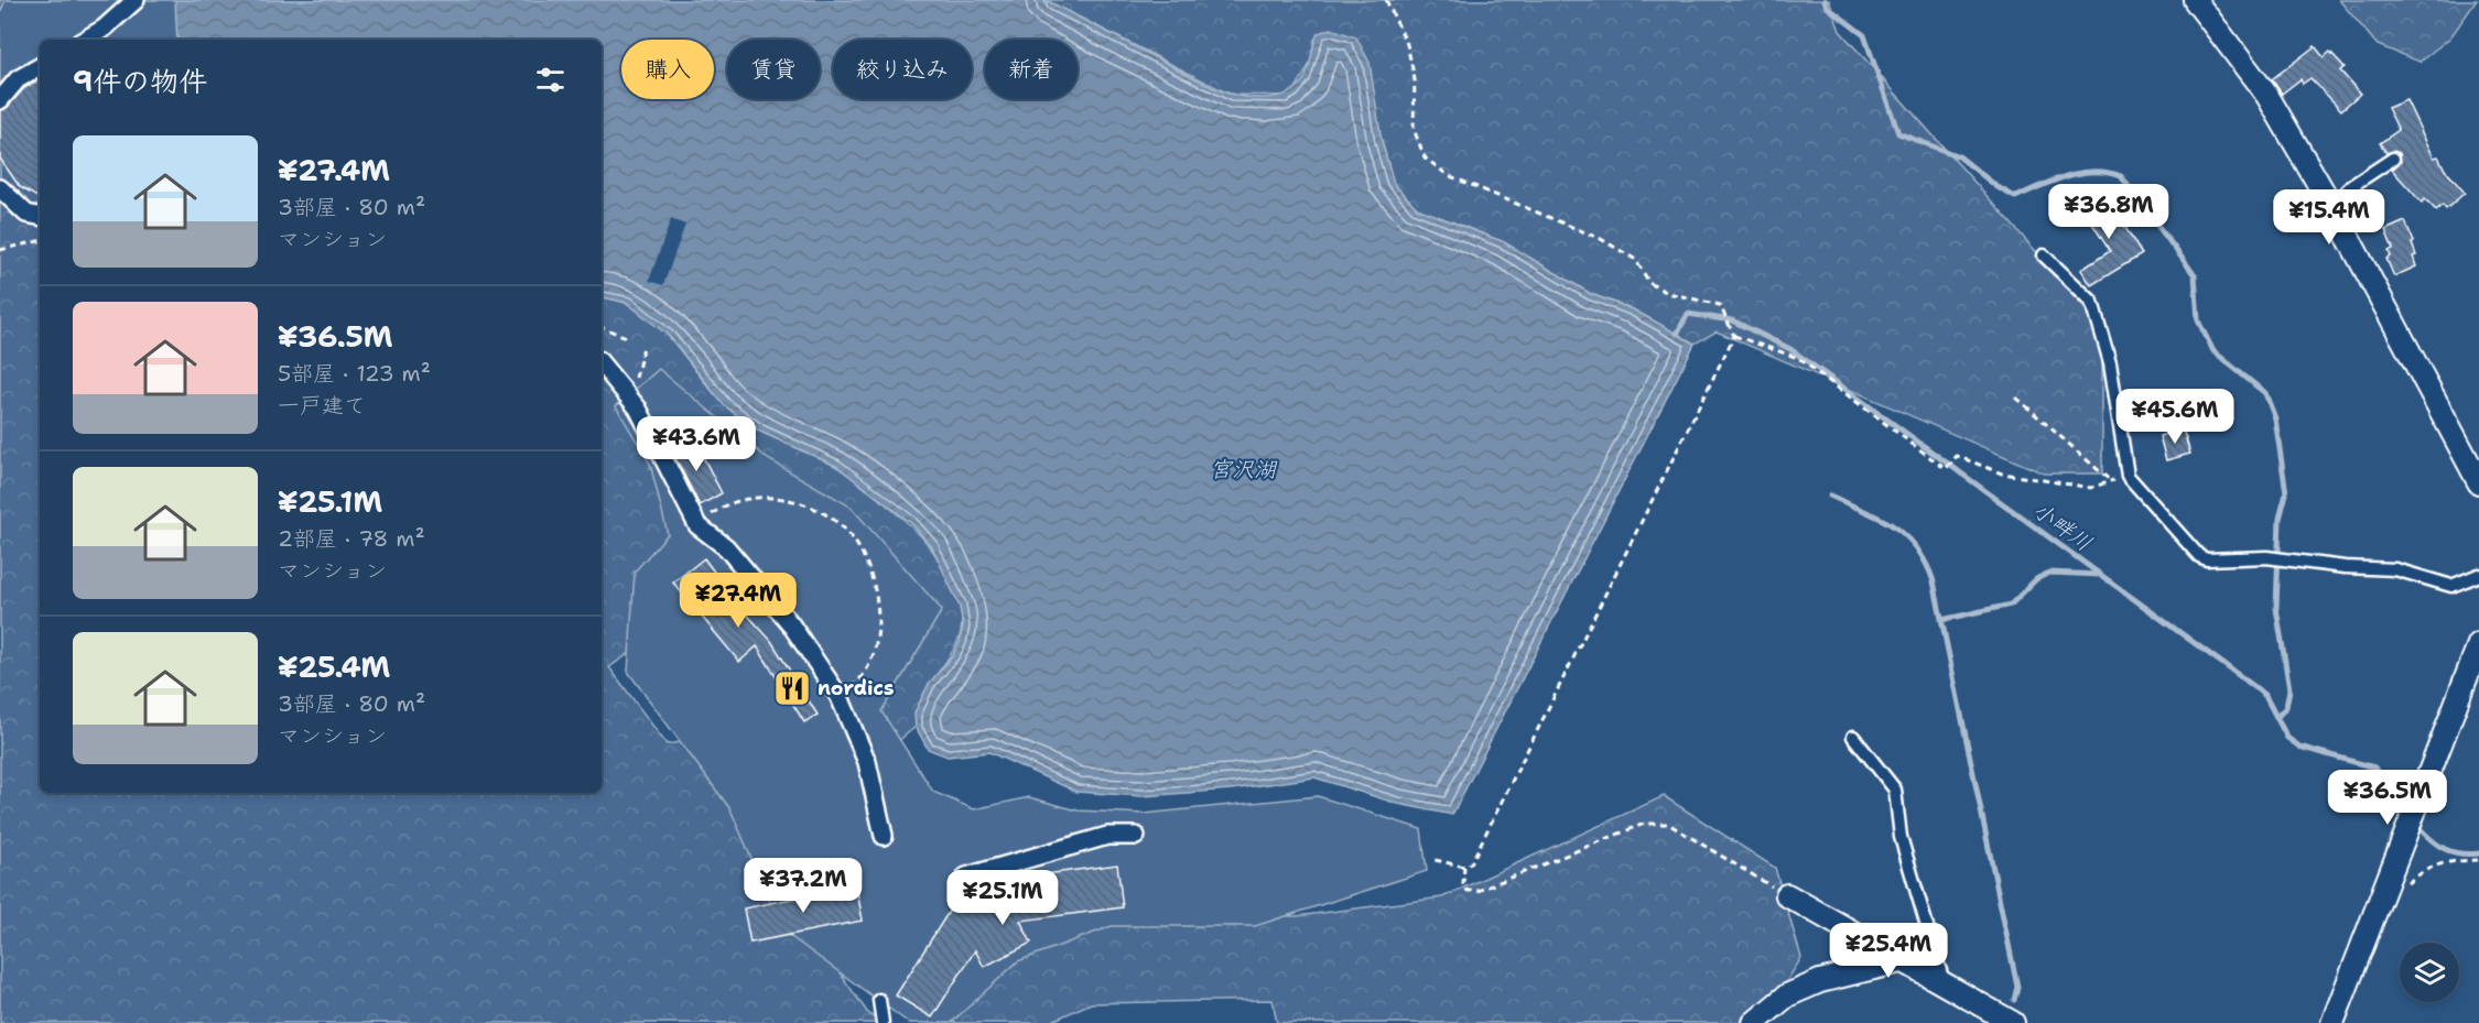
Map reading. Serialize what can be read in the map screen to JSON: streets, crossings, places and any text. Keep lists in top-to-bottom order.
{
  "water": ["宮沢湖", "小畔川"],
  "places": {
    "restaurant": ["nordics"]
  },
  "page": {
    "chip": [
      "購入",
      "賃貸",
      "絞り込み",
      "新着"
    ],
    "heading": "9件の物件",
    "list": [
      {
        "name": "¥27.4M",
        "note": "3部屋 · 80 m² · マンション"
      },
      {
        "name": "¥36.5M",
        "note": "5部屋 · 123 m² · 一戸建て"
      },
      {
        "name": "¥25.1M",
        "note": "2部屋 · 78 m² · マンション"
      },
      {
        "name": "¥25.4M",
        "note": "3部屋 · 80 m² · マンション"
      }
    ],
    "price": [
      "¥36.8M",
      "¥15.4M",
      "¥45.6M",
      "¥43.6M",
      "¥27.4M",
      "¥36.5M",
      "¥37.2M",
      "¥25.1M",
      "¥25.4M"
    ]
  }
}
